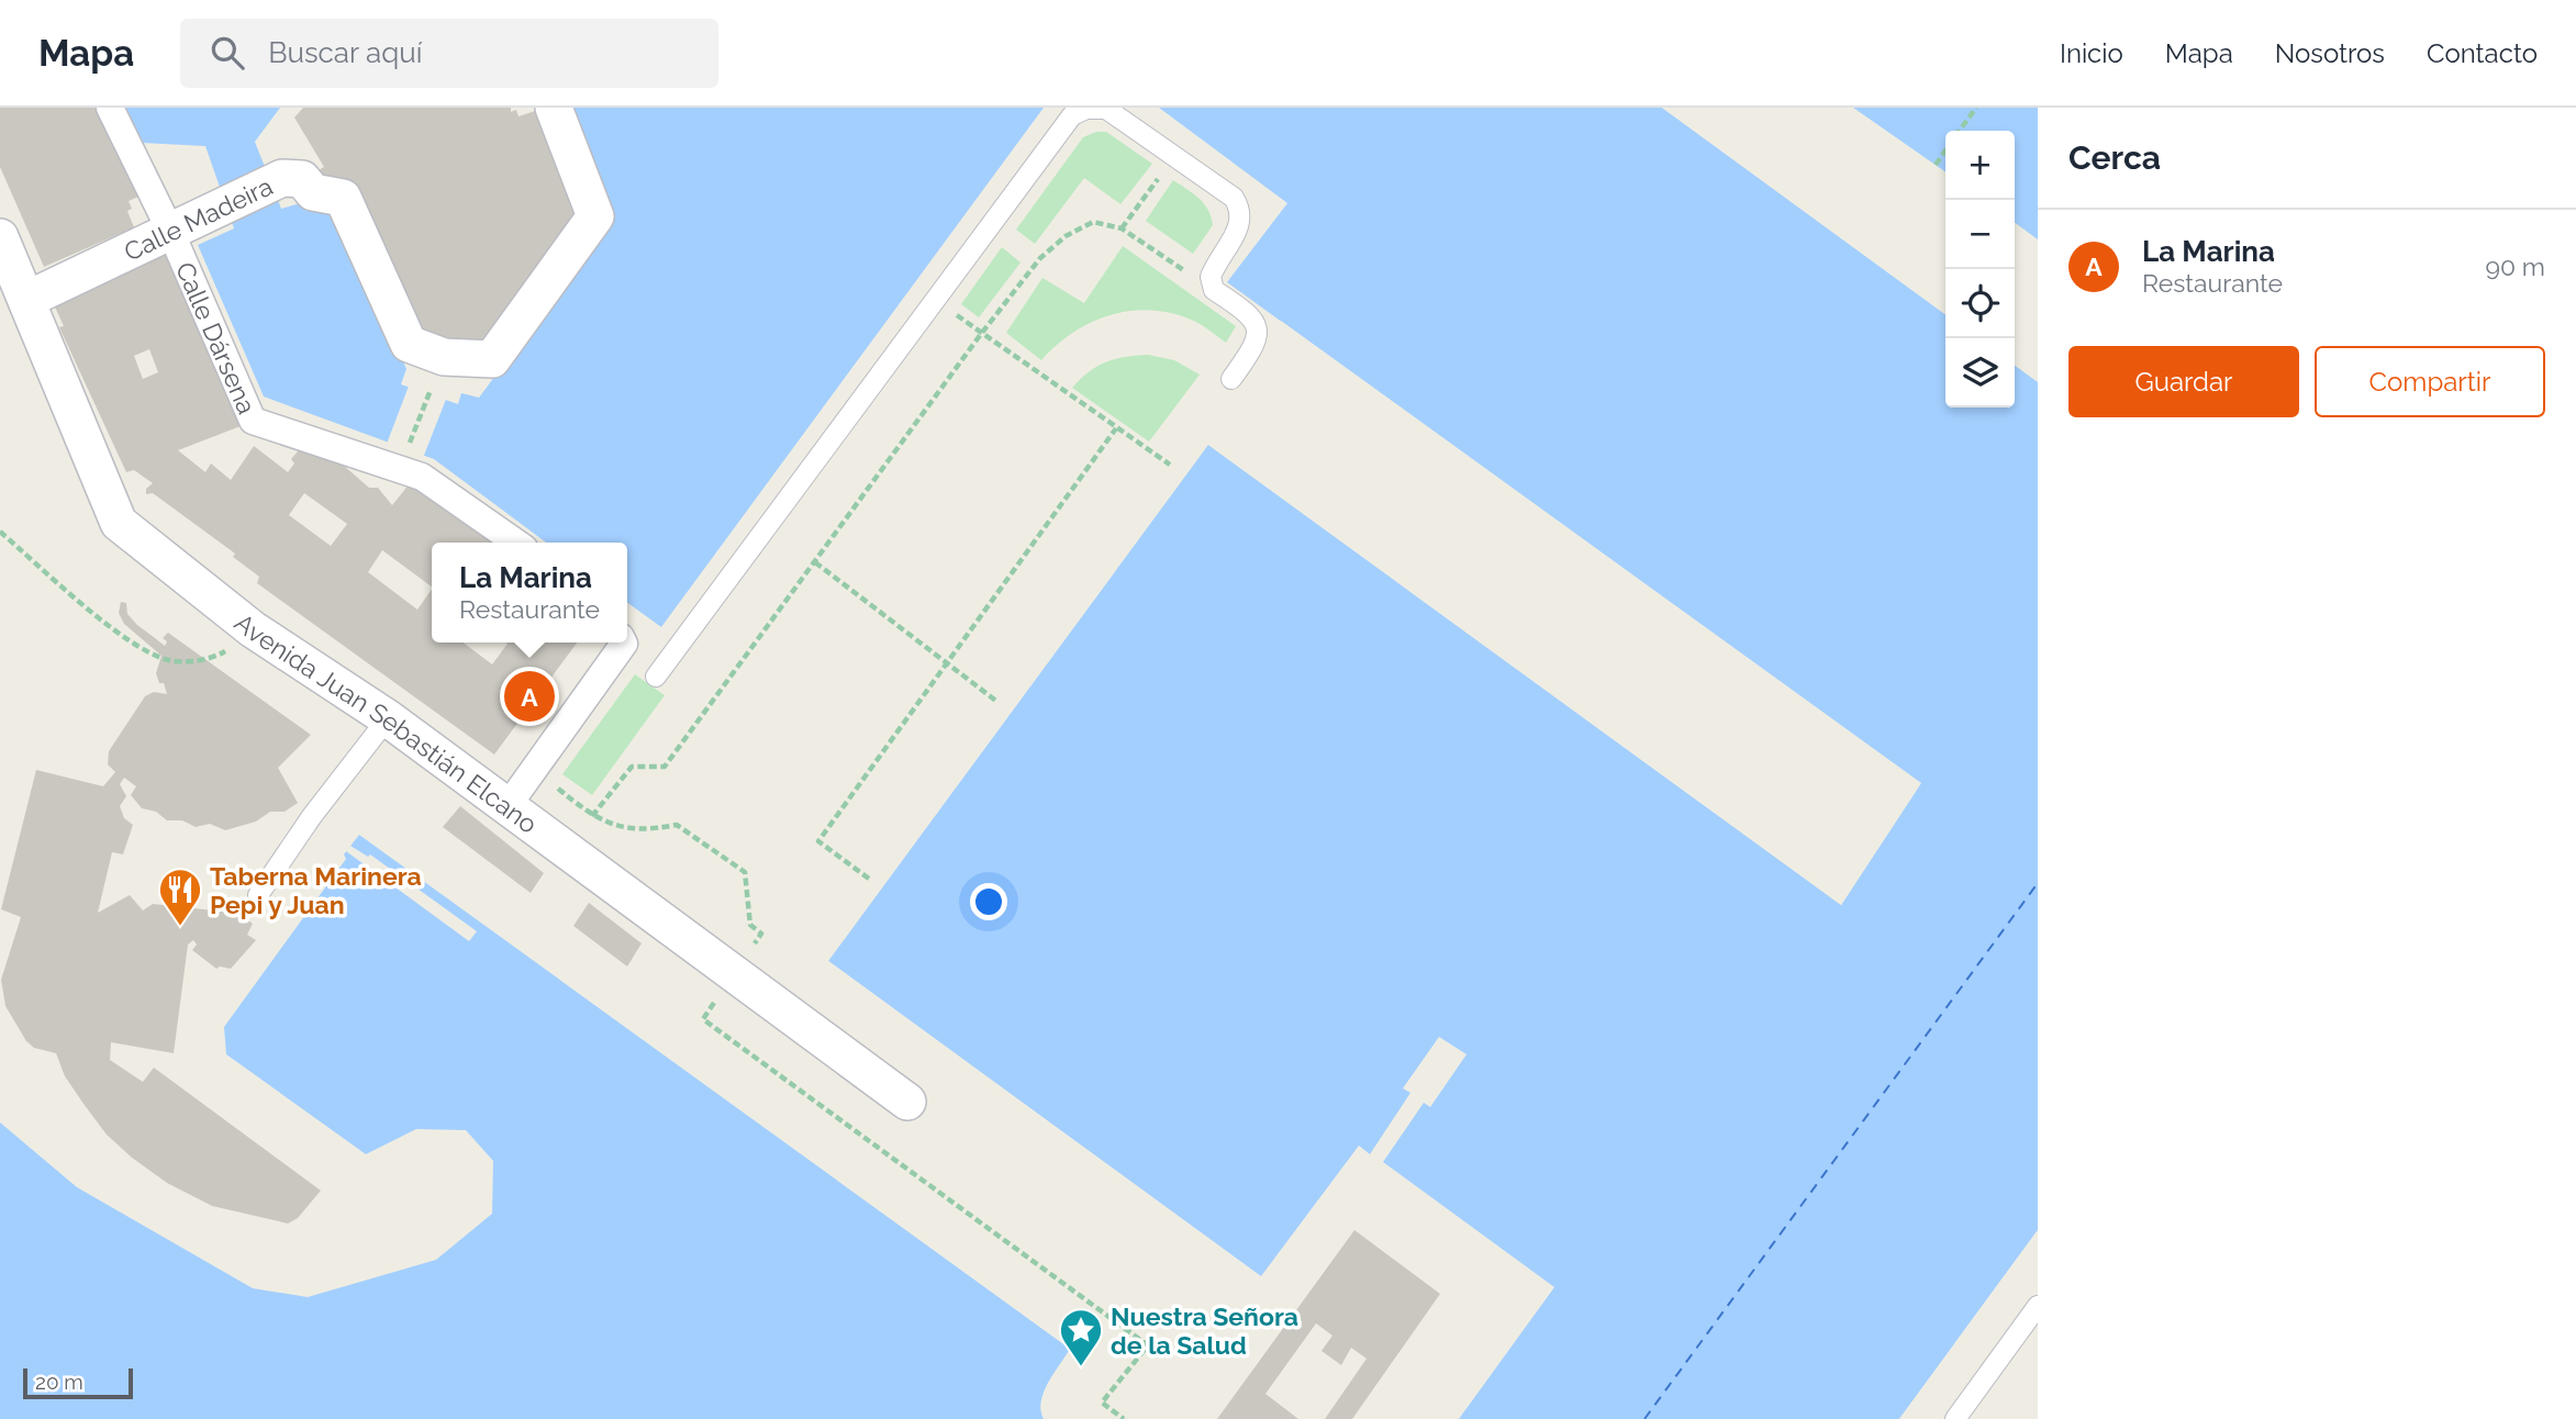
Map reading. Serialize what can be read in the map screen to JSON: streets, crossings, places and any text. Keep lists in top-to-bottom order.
{
  "streets": {
    "street": ["Calle Madeira", "Calle Dársena", "Avenida Juan Sebastián Elcano"]
  },
  "crossings": [
    ["Calle Madeira", "Calle Dársena"],
    ["Calle Madeira", "Avenida Juan Sebastián Elcano"]
  ],
  "places": {
    "restaurant": ["Taberna Marinera Pepi y Juan"],
    "place": ["Nuestra Señora de la Salud"]
  },
  "scale_bar": "20 m",
  "page": {
    "header": "Mapa",
    "search": "Buscar aquí",
    "nav": [
      "Inicio",
      "Mapa",
      "Nosotros",
      "Contacto"
    ],
    "heading": "Cerca",
    "map_buttons": ["+", "−"],
    "list": [
      {
        "mark": "A",
        "name": "La Marina",
        "note": "Restaurante",
        "value": "90 m"
      }
    ],
    "buttons": ["Guardar", "Compartir"],
    "popup": ["La Marina", "Restaurante"],
    "pins": "A",
    "scale": "20 m"
  }
}
